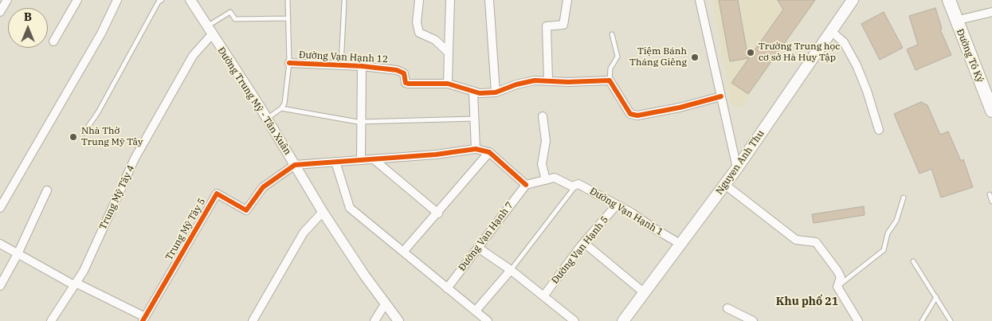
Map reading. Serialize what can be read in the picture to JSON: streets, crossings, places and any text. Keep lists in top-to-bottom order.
{
  "streets": {
    "main road": ["Đường Tô Ký", "Nguyen Anh Thu"],
    "street": [
      "Đường Vạn Hạnh 12",
      "Đường Trung Mỹ - Tân Xuân",
      "Trung Mỹ Tây 4",
      "Đường Vạn Hạnh 1",
      "Trung Mỹ Tây 5",
      "Đường Vạn Hạnh 7",
      "Đường Vạn Hạnh 5"
    ]
  },
  "crossings": [
    ["Đường Trung Mỹ - Tân Xuân", "Trung Mỹ Tây 4"],
    ["Đường Trung Mỹ - Tân Xuân", "Trung Mỹ Tây 5"],
    ["Nguyen Anh Thu", "Đường Vạn Hạnh 1"],
    ["Đường Vạn Hạnh 1", "Đường Vạn Hạnh 7"],
    ["Đường Vạn Hạnh 1", "Đường Vạn Hạnh 5"]
  ],
  "districts": ["Khu phố 21"],
  "places": ["Trường Trung học cơ sở Hà Huy Tập", "Tiệm Bánh Tháng Giêng", "Nhà Thờ Trung Mỹ Tây"],
  "north": "top"
}
